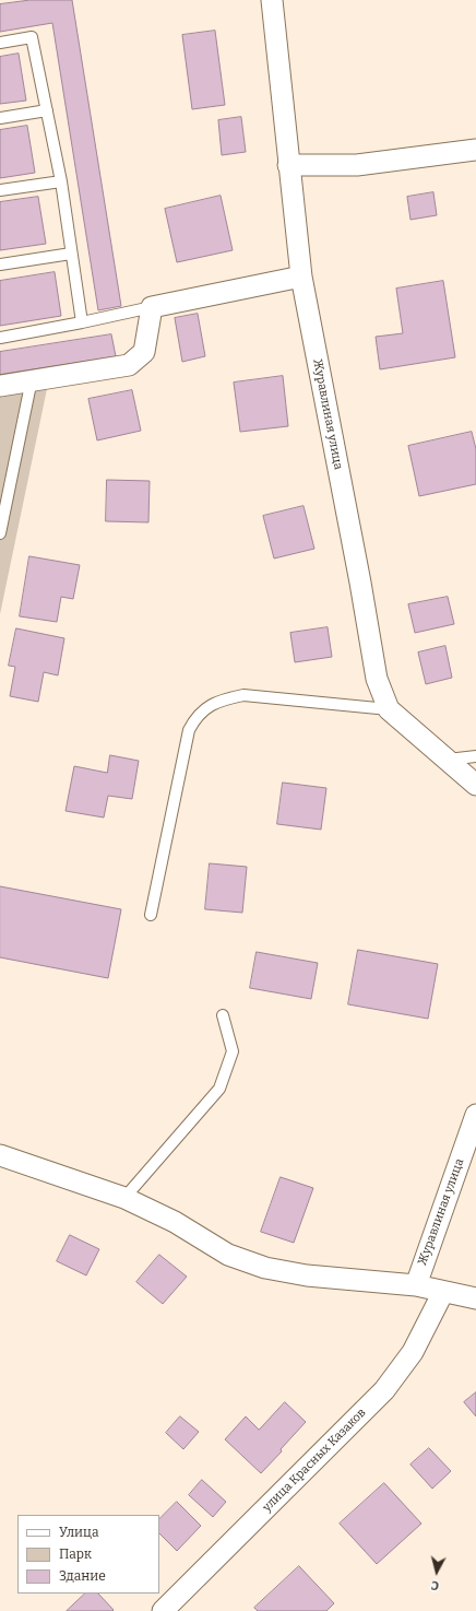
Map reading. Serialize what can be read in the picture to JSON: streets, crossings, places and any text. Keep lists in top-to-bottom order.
{
  "streets": {
    "street": ["Журавлиная улица", "улица Красных Казаков"]
  },
  "legend": ["Улица", "Парк", "Здание"],
  "north": "bottom"
}
